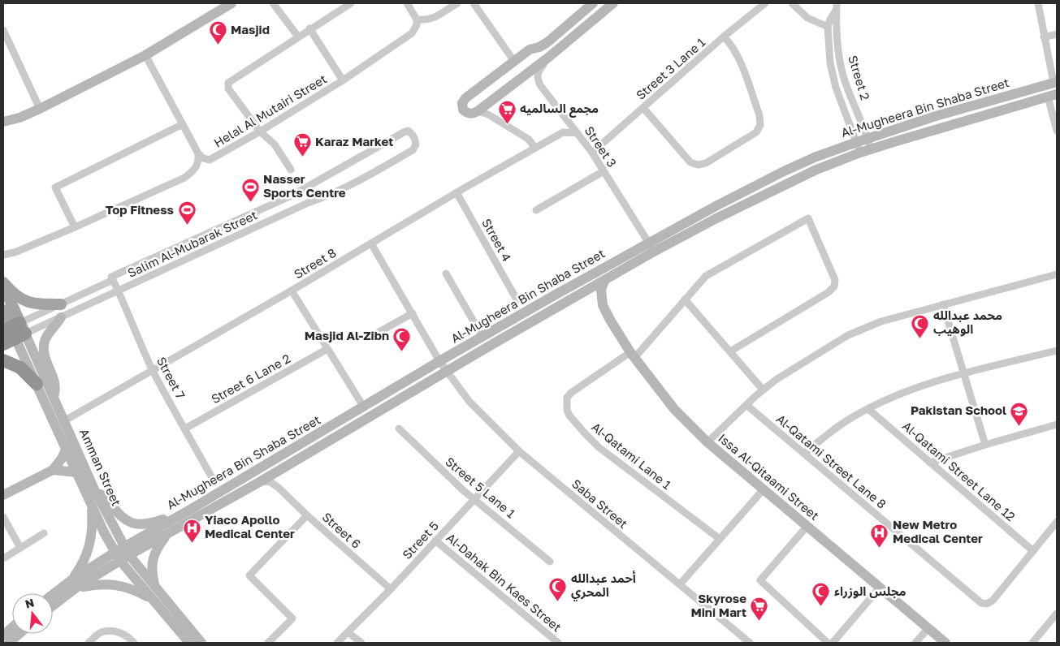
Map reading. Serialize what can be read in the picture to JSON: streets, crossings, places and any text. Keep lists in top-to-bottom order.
{
  "streets": {
    "main road": ["Al-Mugheera Bin Shaba Street", "Amman Street", "Issa Al-Qitaami Street"],
    "street": [
      "Street 3 Lane 1",
      "Street 2",
      "Helal Al Mutairi Street",
      "Street 3",
      "Street 4",
      "Salim Al-Mubarak Street",
      "Street 8",
      "Street 7",
      "Street 6 Lane 2",
      "Al-Qatami Lane 1",
      "Al-Qatami Street Lane 8",
      "Al-Qatami Street Lane 12",
      "Street 5 Lane 1",
      "Saba Street",
      "Street 6",
      "Street 5",
      "Al-Dahak Bin Kaes Street"
    ]
  },
  "crossings": [
    ["Street 3 Lane 1", "Street 3"],
    ["Street 2", "Al-Mugheera Bin Shaba Street"],
    ["Al-Mugheera Bin Shaba Street", "Street 3"],
    ["Al-Mugheera Bin Shaba Street", "Amman Street"],
    ["Al-Mugheera Bin Shaba Street", "Issa Al-Qitaami Street"],
    ["Al-Mugheera Bin Shaba Street", "Saba Street"],
    ["Al-Mugheera Bin Shaba Street", "Street 6"],
    ["Street 3", "Street 8"],
    ["Street 4", "Street 8"],
    ["Salim Al-Mubarak Street", "Street 7"],
    ["Salim Al-Mubarak Street", "Amman Street"],
    ["Street 8", "Street 7"],
    ["Street 8", "Amman Street"],
    ["Street 7", "Street 6 Lane 2"],
    ["Al-Qatami Lane 1", "Issa Al-Qitaami Street"],
    ["Al-Qatami Street Lane 8", "Al-Qatami Street Lane 12"],
    ["Street 5 Lane 1", "Street 5"],
    ["Saba Street", "Street 5"],
    ["Street 6", "Street 5"],
    ["Street 5", "Al-Dahak Bin Kaes Street"]
  ],
  "places": {
    "mosque": [
      "Masjid",
      "محمد عبدالله الوهيب",
      "Masjid Al-Zibn",
      "أحمد عبدالله المحري",
      "مجلس الوزراء"
    ],
    "supermarket": ["مجمع السالميه", "Karaz Market", "Skyrose Mini Mart"],
    "sports": ["Nasser Sports Centre", "Top Fitness"],
    "school or university": ["Pakistan School"],
    "hospital": ["Yiaco Apollo Medical Center", "New Metro Medical Center"]
  },
  "north": "top"
}
